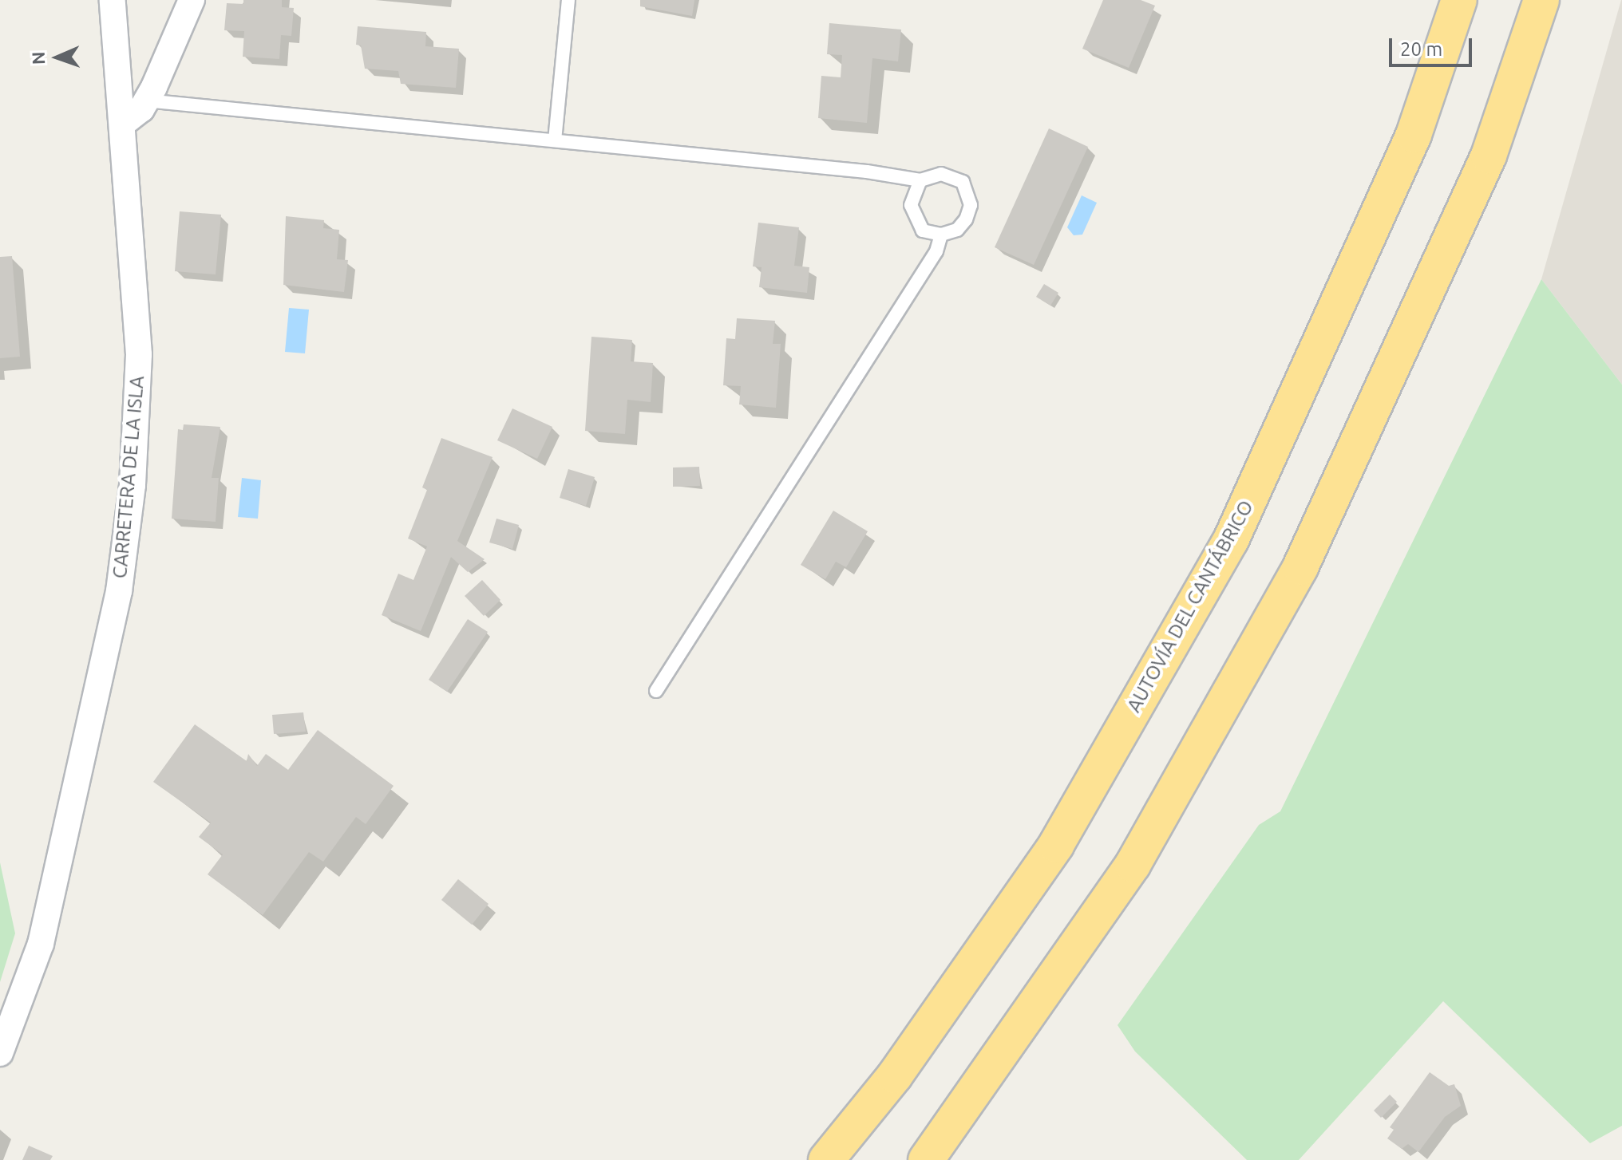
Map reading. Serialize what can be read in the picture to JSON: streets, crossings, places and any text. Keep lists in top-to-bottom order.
{
  "streets": {
    "highway": ["AUTOVÍA DEL CANTÁBRICO"],
    "street": ["CARRETERA DE LA ISLA"]
  },
  "scale_bar": "20 m",
  "north": "left"
}
